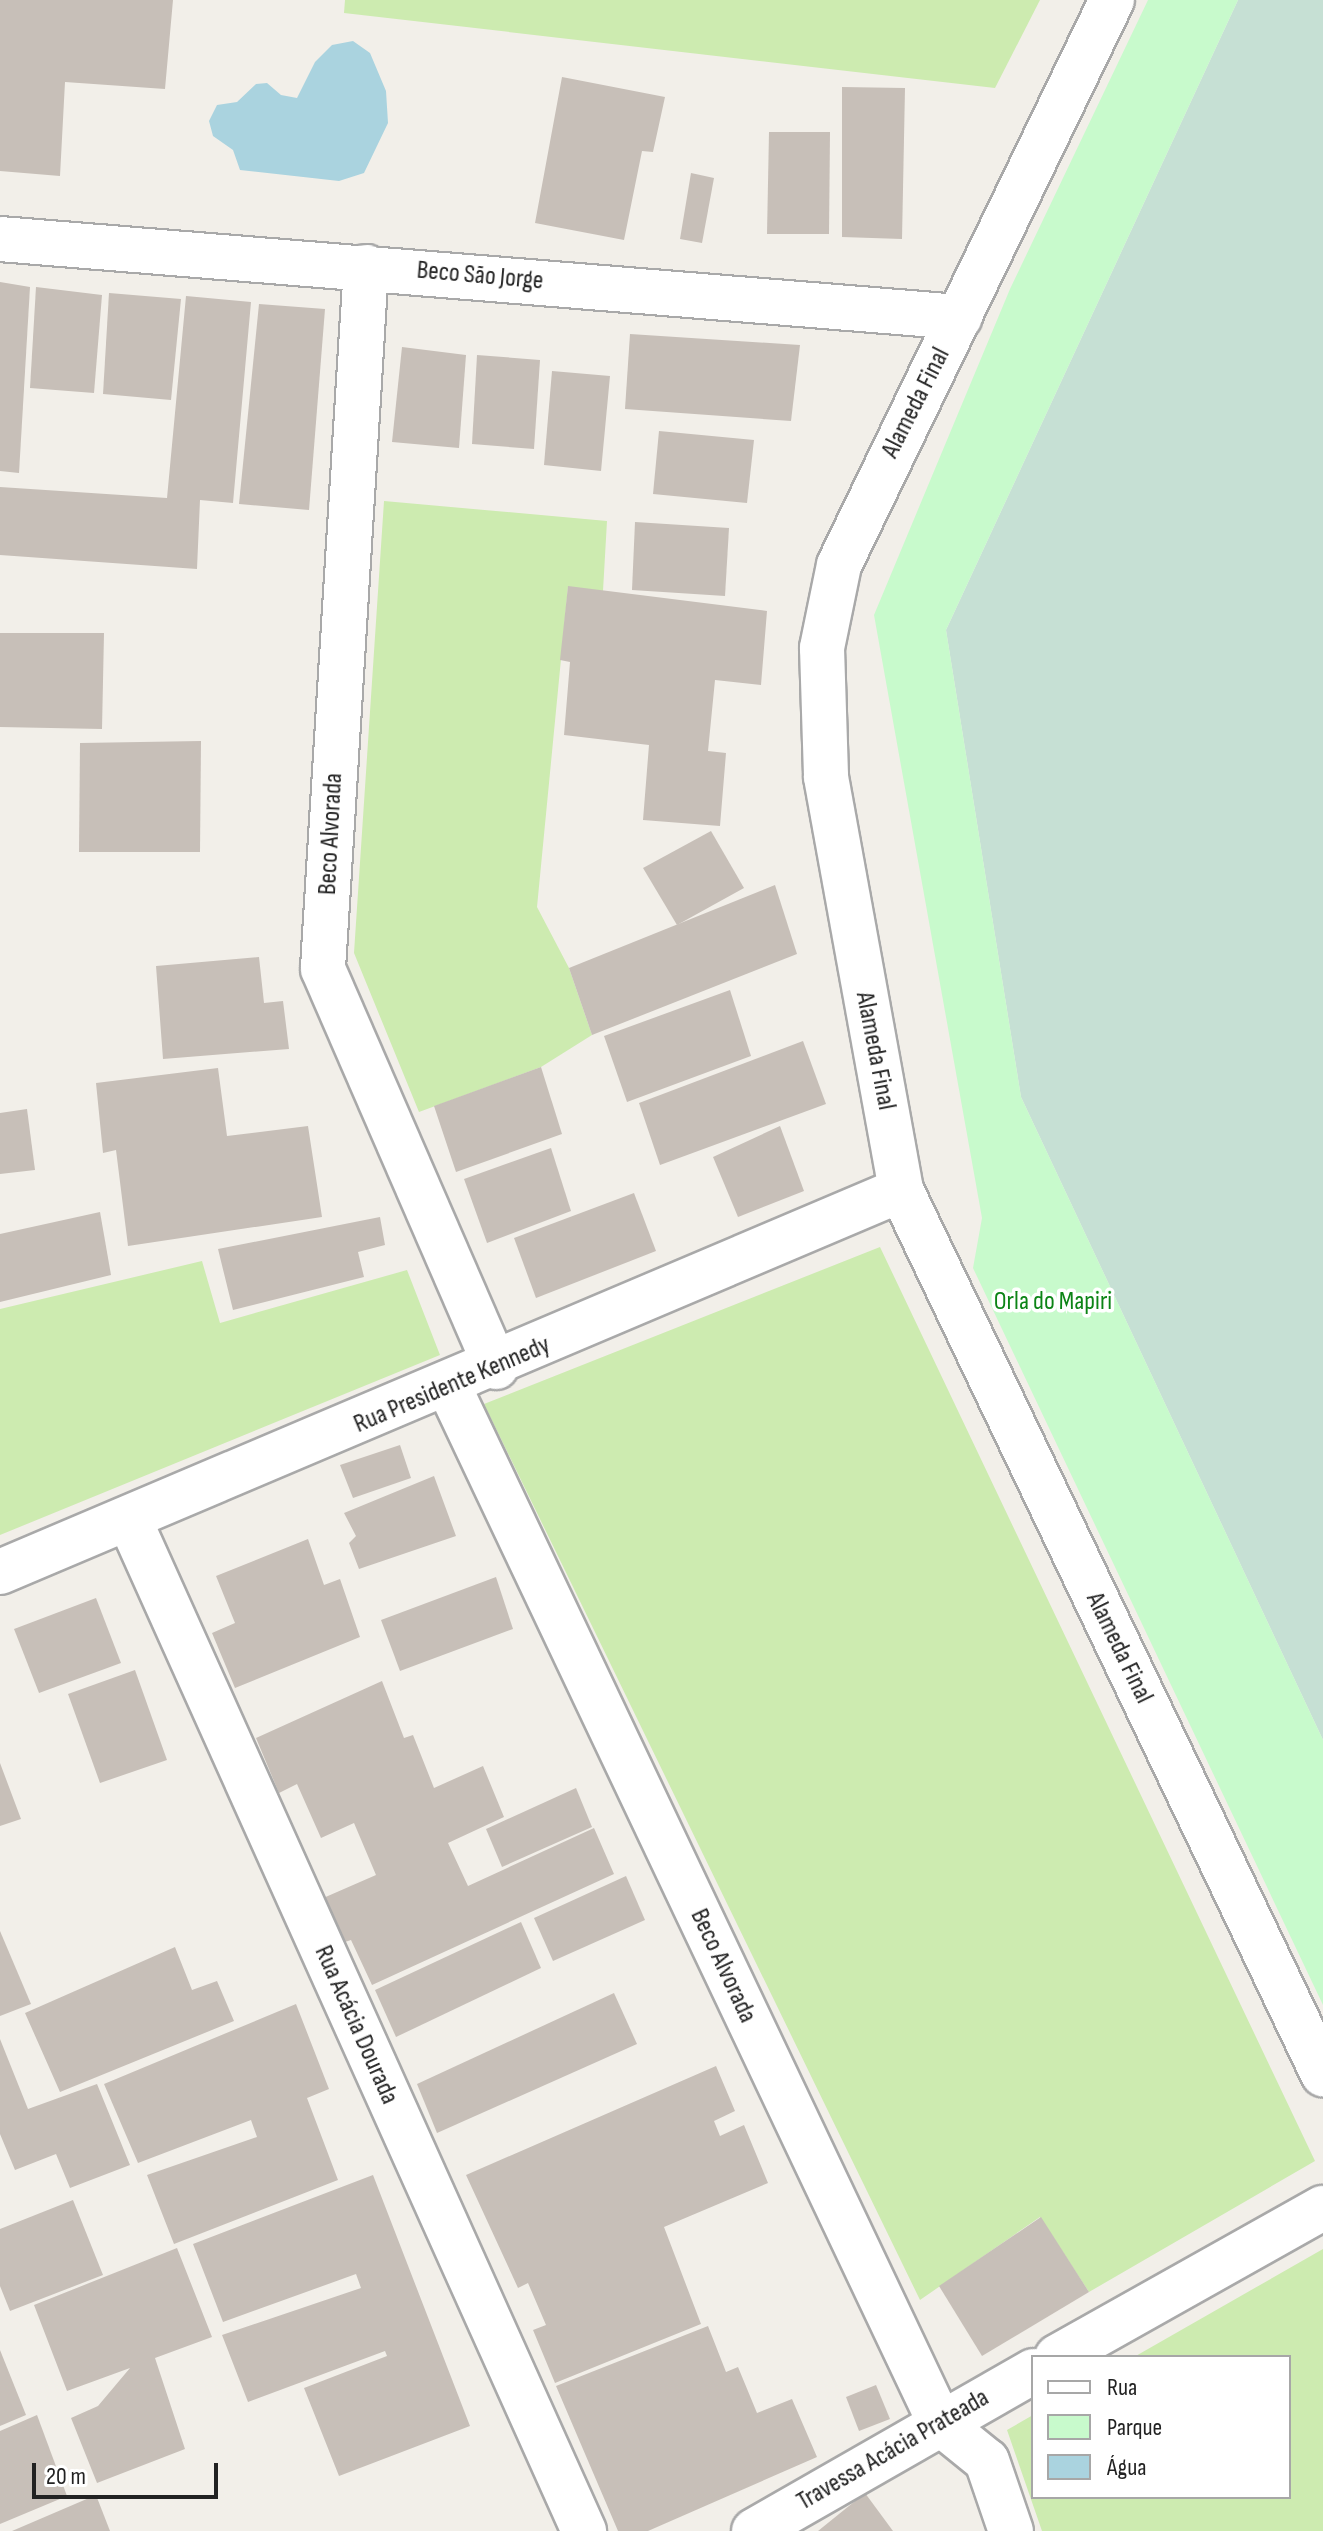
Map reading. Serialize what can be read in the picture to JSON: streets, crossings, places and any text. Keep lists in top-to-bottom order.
{
  "streets": {
    "street": [
      "Beco São Jorge",
      "Alameda Final",
      "Beco Alvorada",
      "Rua Presidente Kennedy",
      "Rua Acácia Dourada",
      "Travessa Acácia Prateada"
    ]
  },
  "crossings": [
    ["Beco São Jorge", "Alameda Final"],
    ["Beco São Jorge", "Beco Alvorada"],
    ["Alameda Final", "Rua Presidente Kennedy"],
    ["Beco Alvorada", "Rua Presidente Kennedy"],
    ["Beco Alvorada", "Travessa Acácia Prateada"],
    ["Rua Presidente Kennedy", "Rua Acácia Dourada"]
  ],
  "parks": ["Orla do Mapiri"],
  "legend": ["Rua", "Parque", "Água"],
  "scale_bar": "20 m"
}
